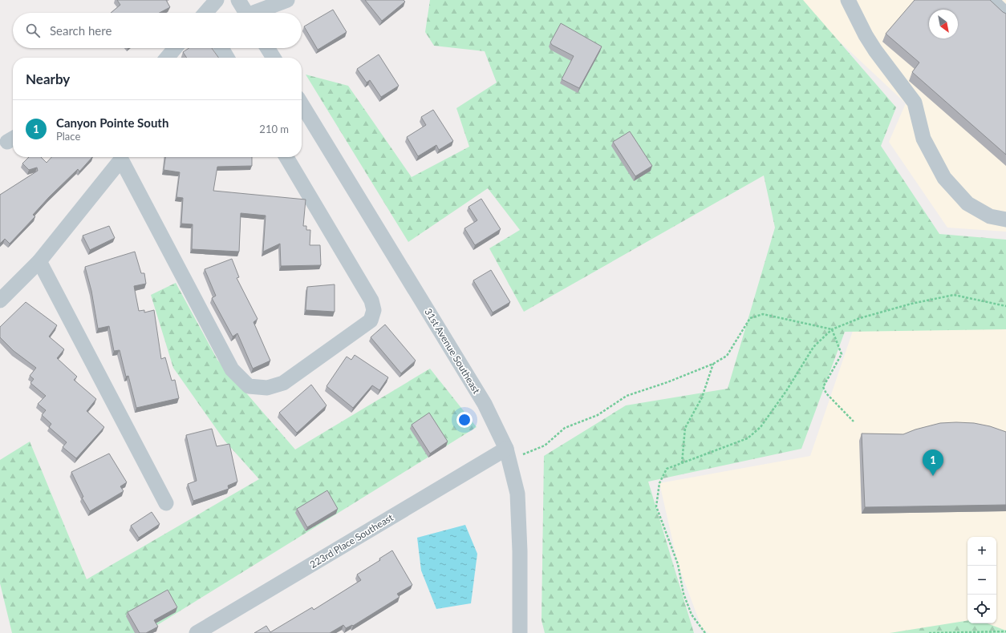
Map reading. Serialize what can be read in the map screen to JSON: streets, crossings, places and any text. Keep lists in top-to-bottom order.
{
  "streets": {
    "street": ["31st Avenue Southeast", "223rd Place Southeast"]
  },
  "crossings": [
    ["31st Avenue Southeast", "223rd Place Southeast"]
  ],
  "north": "bottom right",
  "page": {
    "search": "Search here",
    "heading": "Nearby",
    "list": [
      {
        "mark": "1",
        "name": "Canyon Pointe South",
        "note": "Place",
        "value": "210 m"
      }
    ],
    "pins": "1",
    "map_buttons": ["+", "−"]
  }
}
